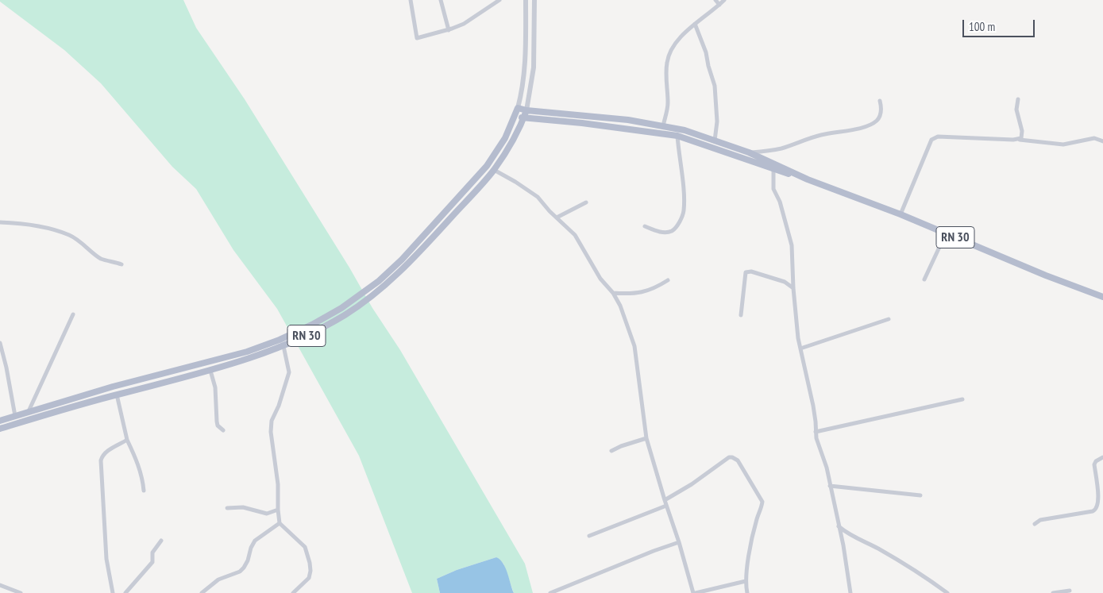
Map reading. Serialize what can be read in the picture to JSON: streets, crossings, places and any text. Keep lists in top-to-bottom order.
{
  "streets": {
    "main road": ["RN 30"]
  },
  "scale_bar": "100 m"
}
